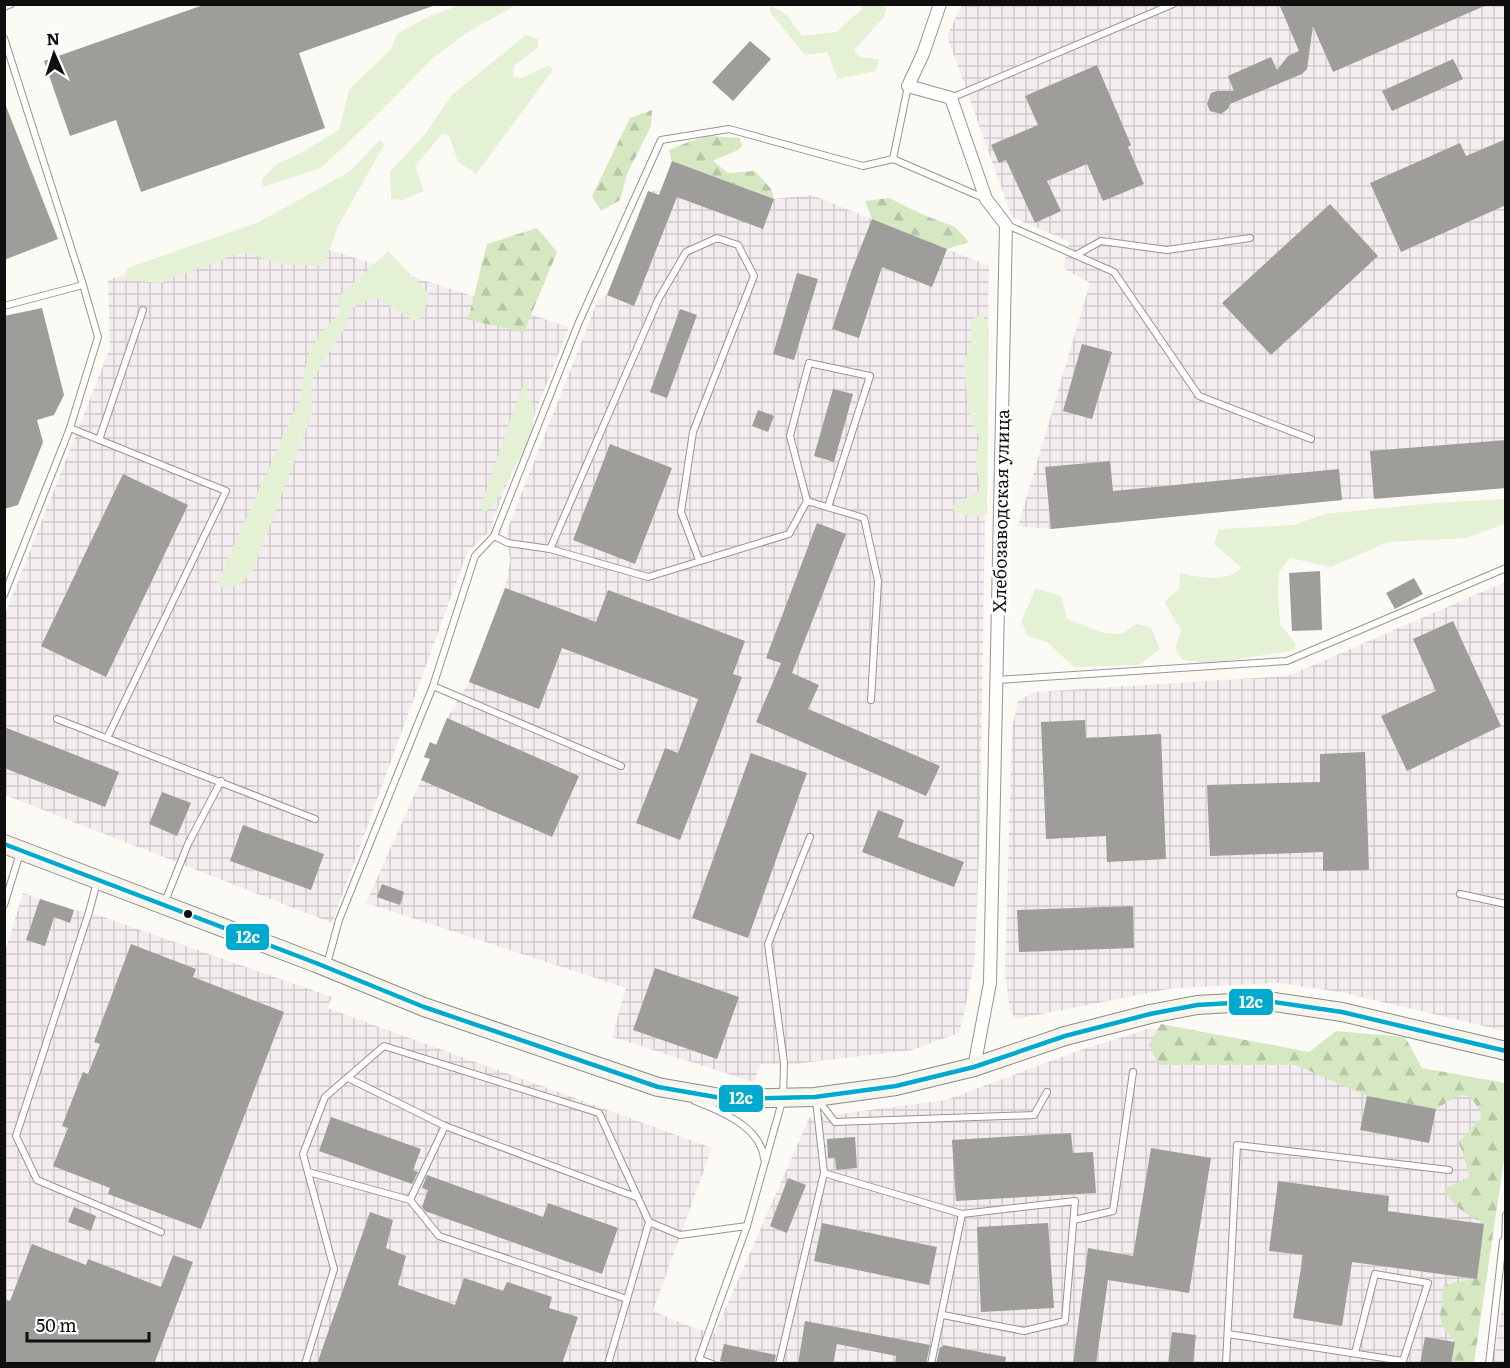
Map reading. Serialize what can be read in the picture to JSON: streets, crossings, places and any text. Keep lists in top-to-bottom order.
{
  "streets": {
    "street": ["Хлебозаводская улица"]
  },
  "lines": ["transit line 12с"],
  "scale_bar": "50 m",
  "north": "top"
}
